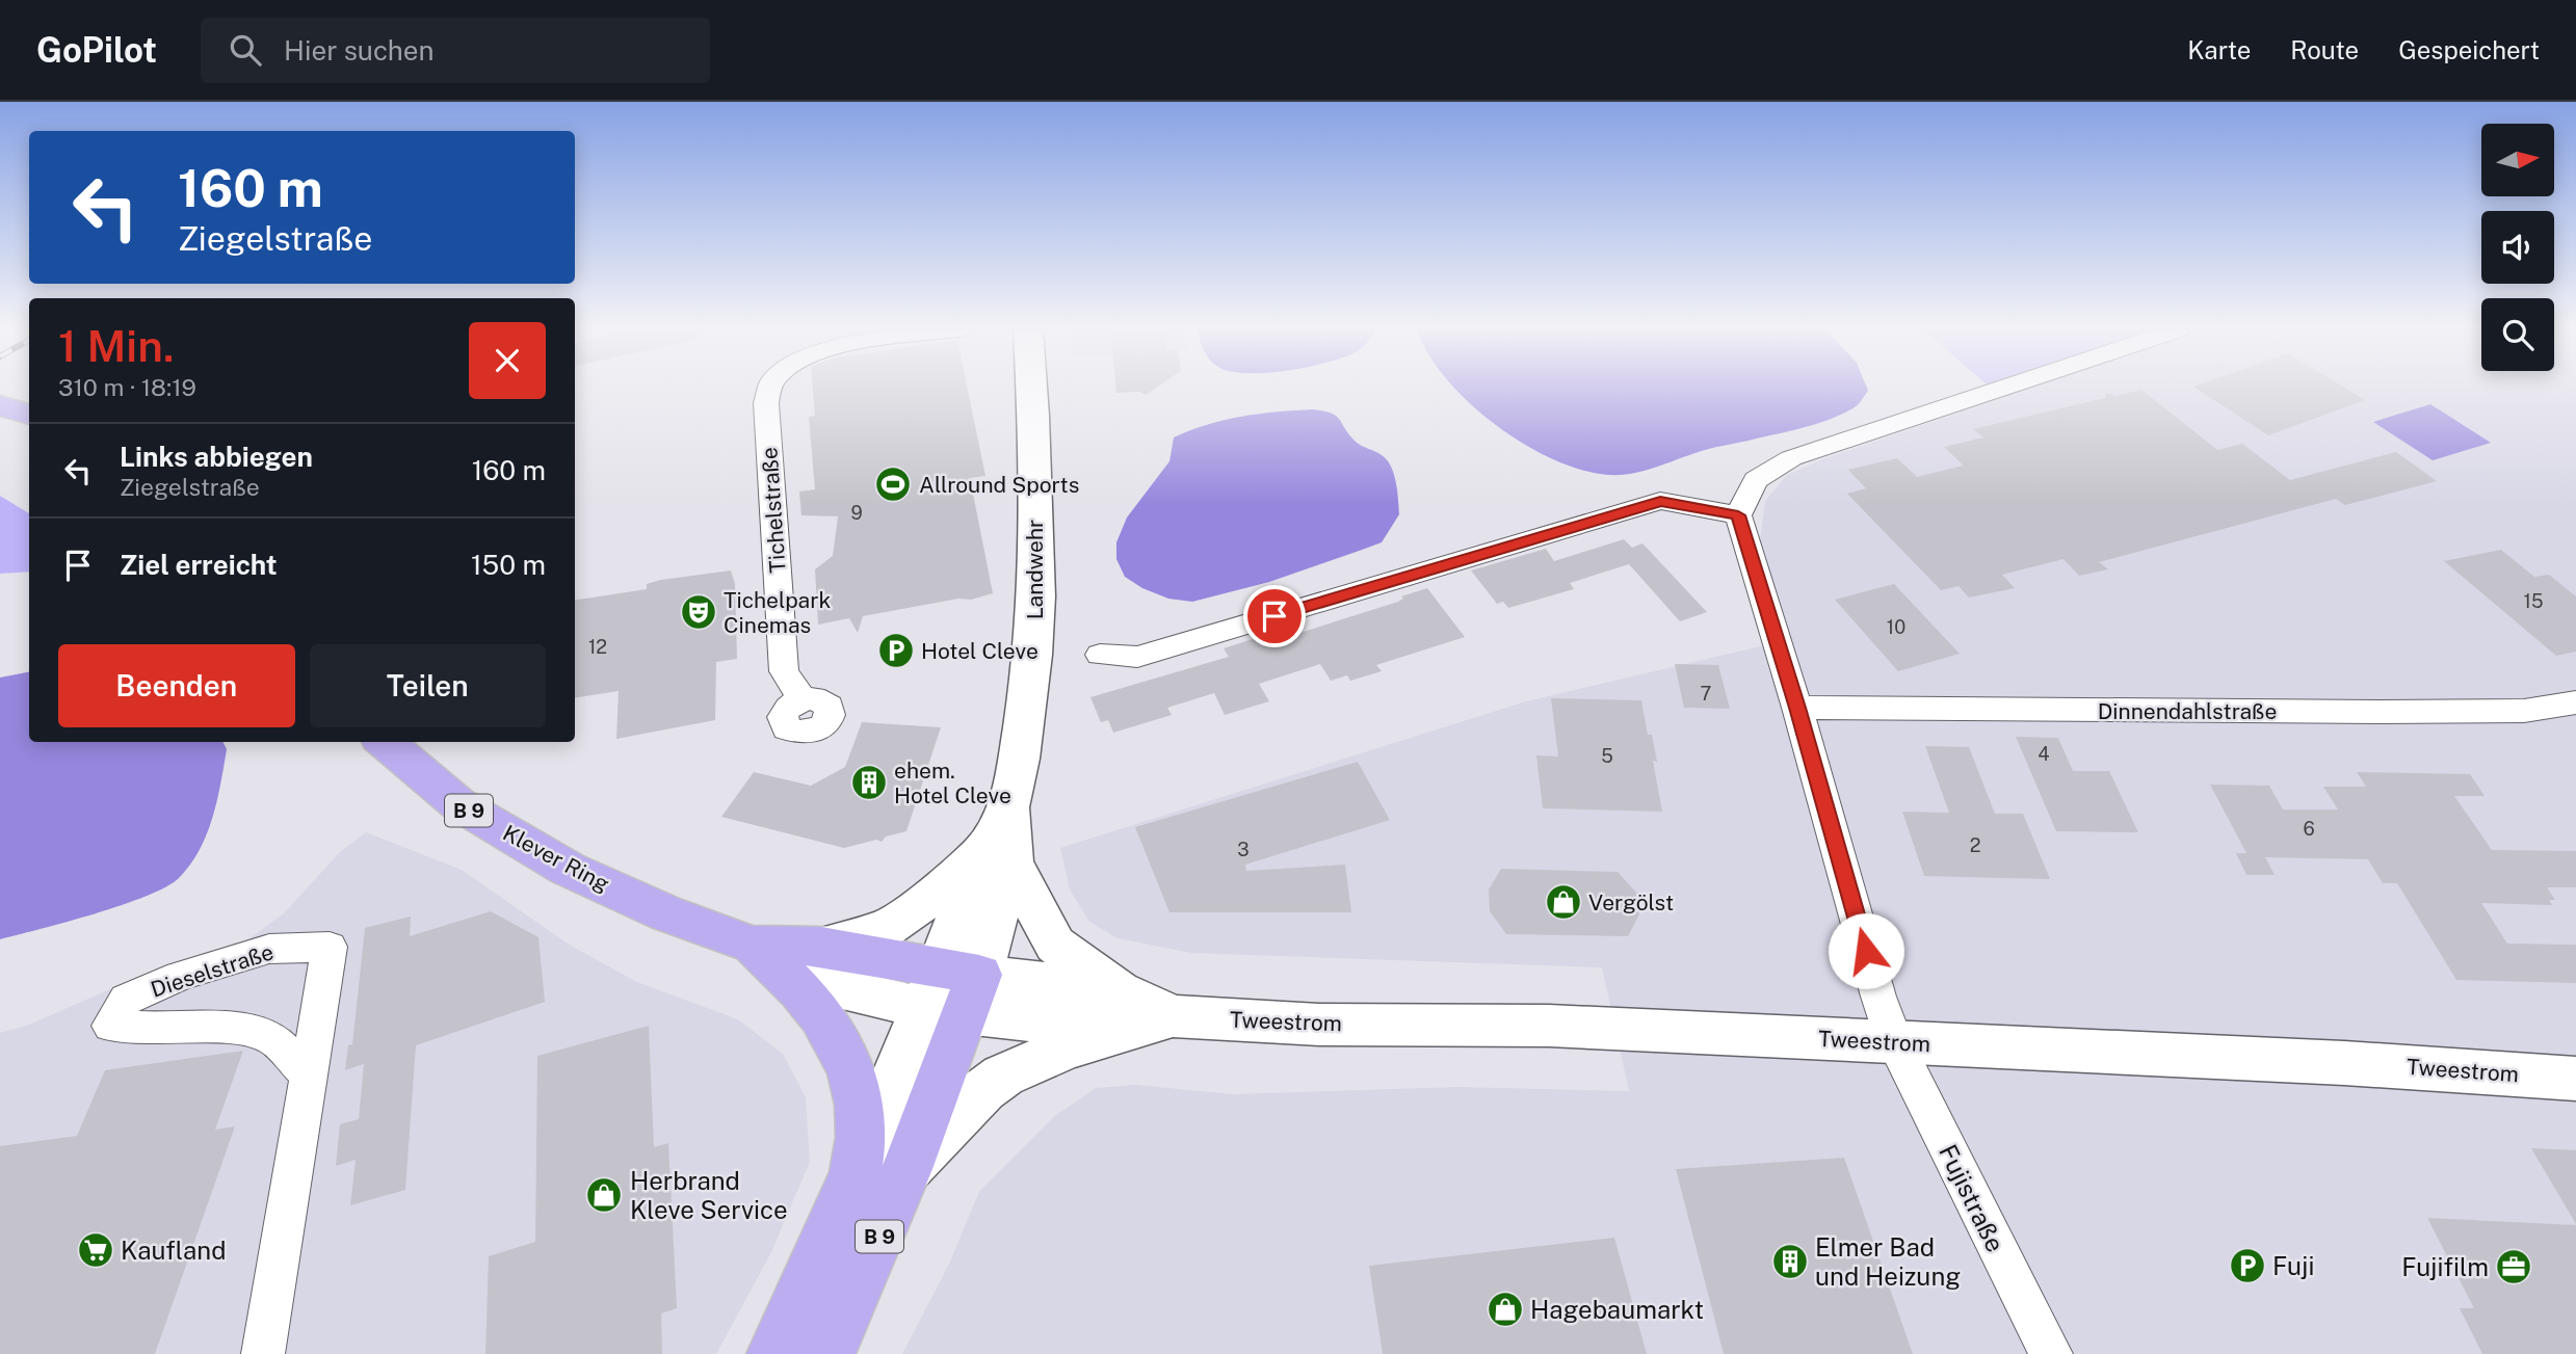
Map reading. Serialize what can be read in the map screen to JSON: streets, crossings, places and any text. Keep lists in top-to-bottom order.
{
  "streets": {
    "main road": [
      "Landwehr",
      "B 9",
      "Klever Ring",
      "Tweestrom"
    ],
    "street": [
      "Tichelstraße",
      "Dinnendahlstraße",
      "Dieselstraße",
      "Fujistraße"
    ]
  },
  "crossings": [
    ["Landwehr", "B 9"],
    ["Landwehr", "Klever Ring"],
    ["Landwehr", "Tweestrom"],
    ["Dinnendahlstraße", "Fujistraße"],
    ["B 9", "Klever Ring"],
    ["B 9", "Tweestrom"],
    ["Klever Ring", "Tweestrom"],
    ["Tweestrom", "Fujistraße"]
  ],
  "places": {
    "sports": ["Allround Sports"],
    "theatre": ["Tichelpark Cinemas"],
    "parking": ["Hotel Cleve", "Fuji"],
    "building": ["ehem. Hotel Cleve", "Elmer Bad und Heizung"],
    "shop": ["Vergölst", "Herbrand Kleve Service", "Hagebaumarkt"],
    "supermarket": ["Kaufland"],
    "office": ["Fujifilm"]
  },
  "house_numbers": [
    "9",
    "15",
    "10",
    "12",
    "7",
    "4",
    "5",
    "6",
    "2",
    "3"
  ],
  "north": "right",
  "page": {
    "header": "GoPilot",
    "search": "Hier suchen",
    "nav": ["Karte", "Route", "Gespeichert"],
    "turn": ["160 m", "Ziegelstraße"],
    "heading": ["1 Min.", "310 m · 18:19"],
    "list": [
      {
        "name": "Links abbiegen",
        "note": "Ziegelstraße",
        "value": "160 m"
      },
      {
        "name": "Ziel erreicht",
        "value": "150 m"
      }
    ],
    "buttons": ["Beenden", "Teilen"]
  }
}
